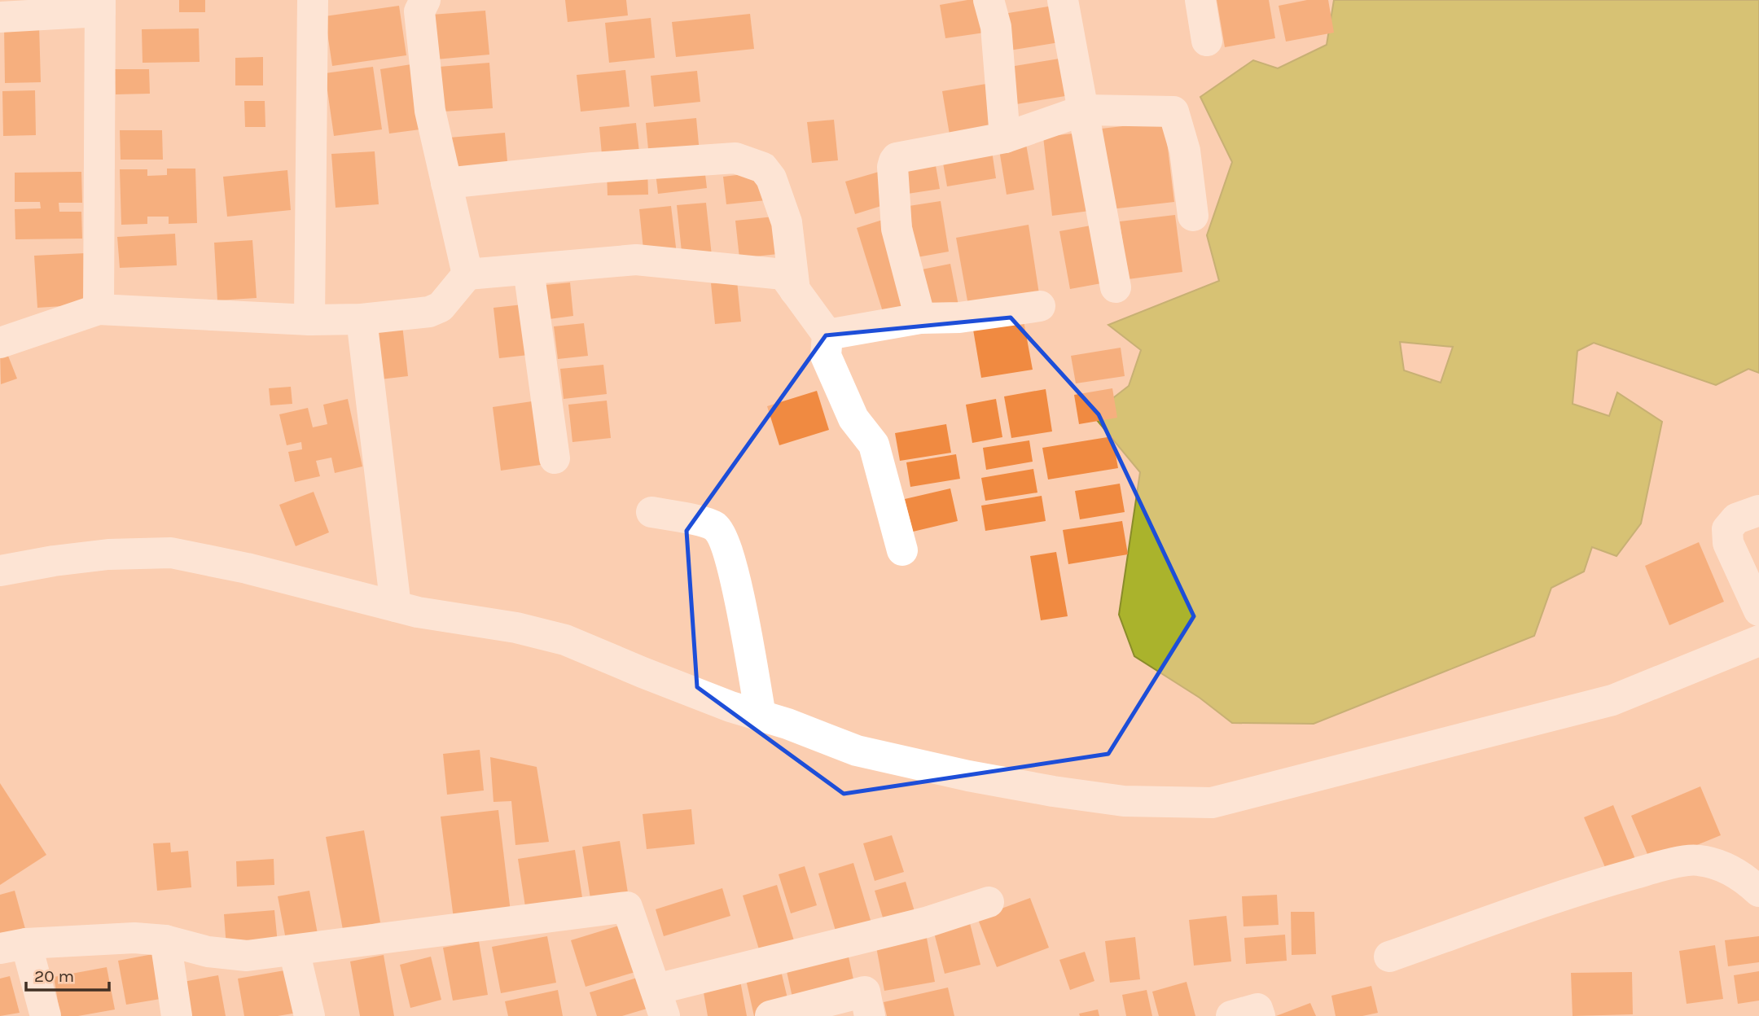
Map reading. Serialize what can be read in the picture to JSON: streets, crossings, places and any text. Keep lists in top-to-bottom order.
{
  "scale_bar": "20 m"
}
